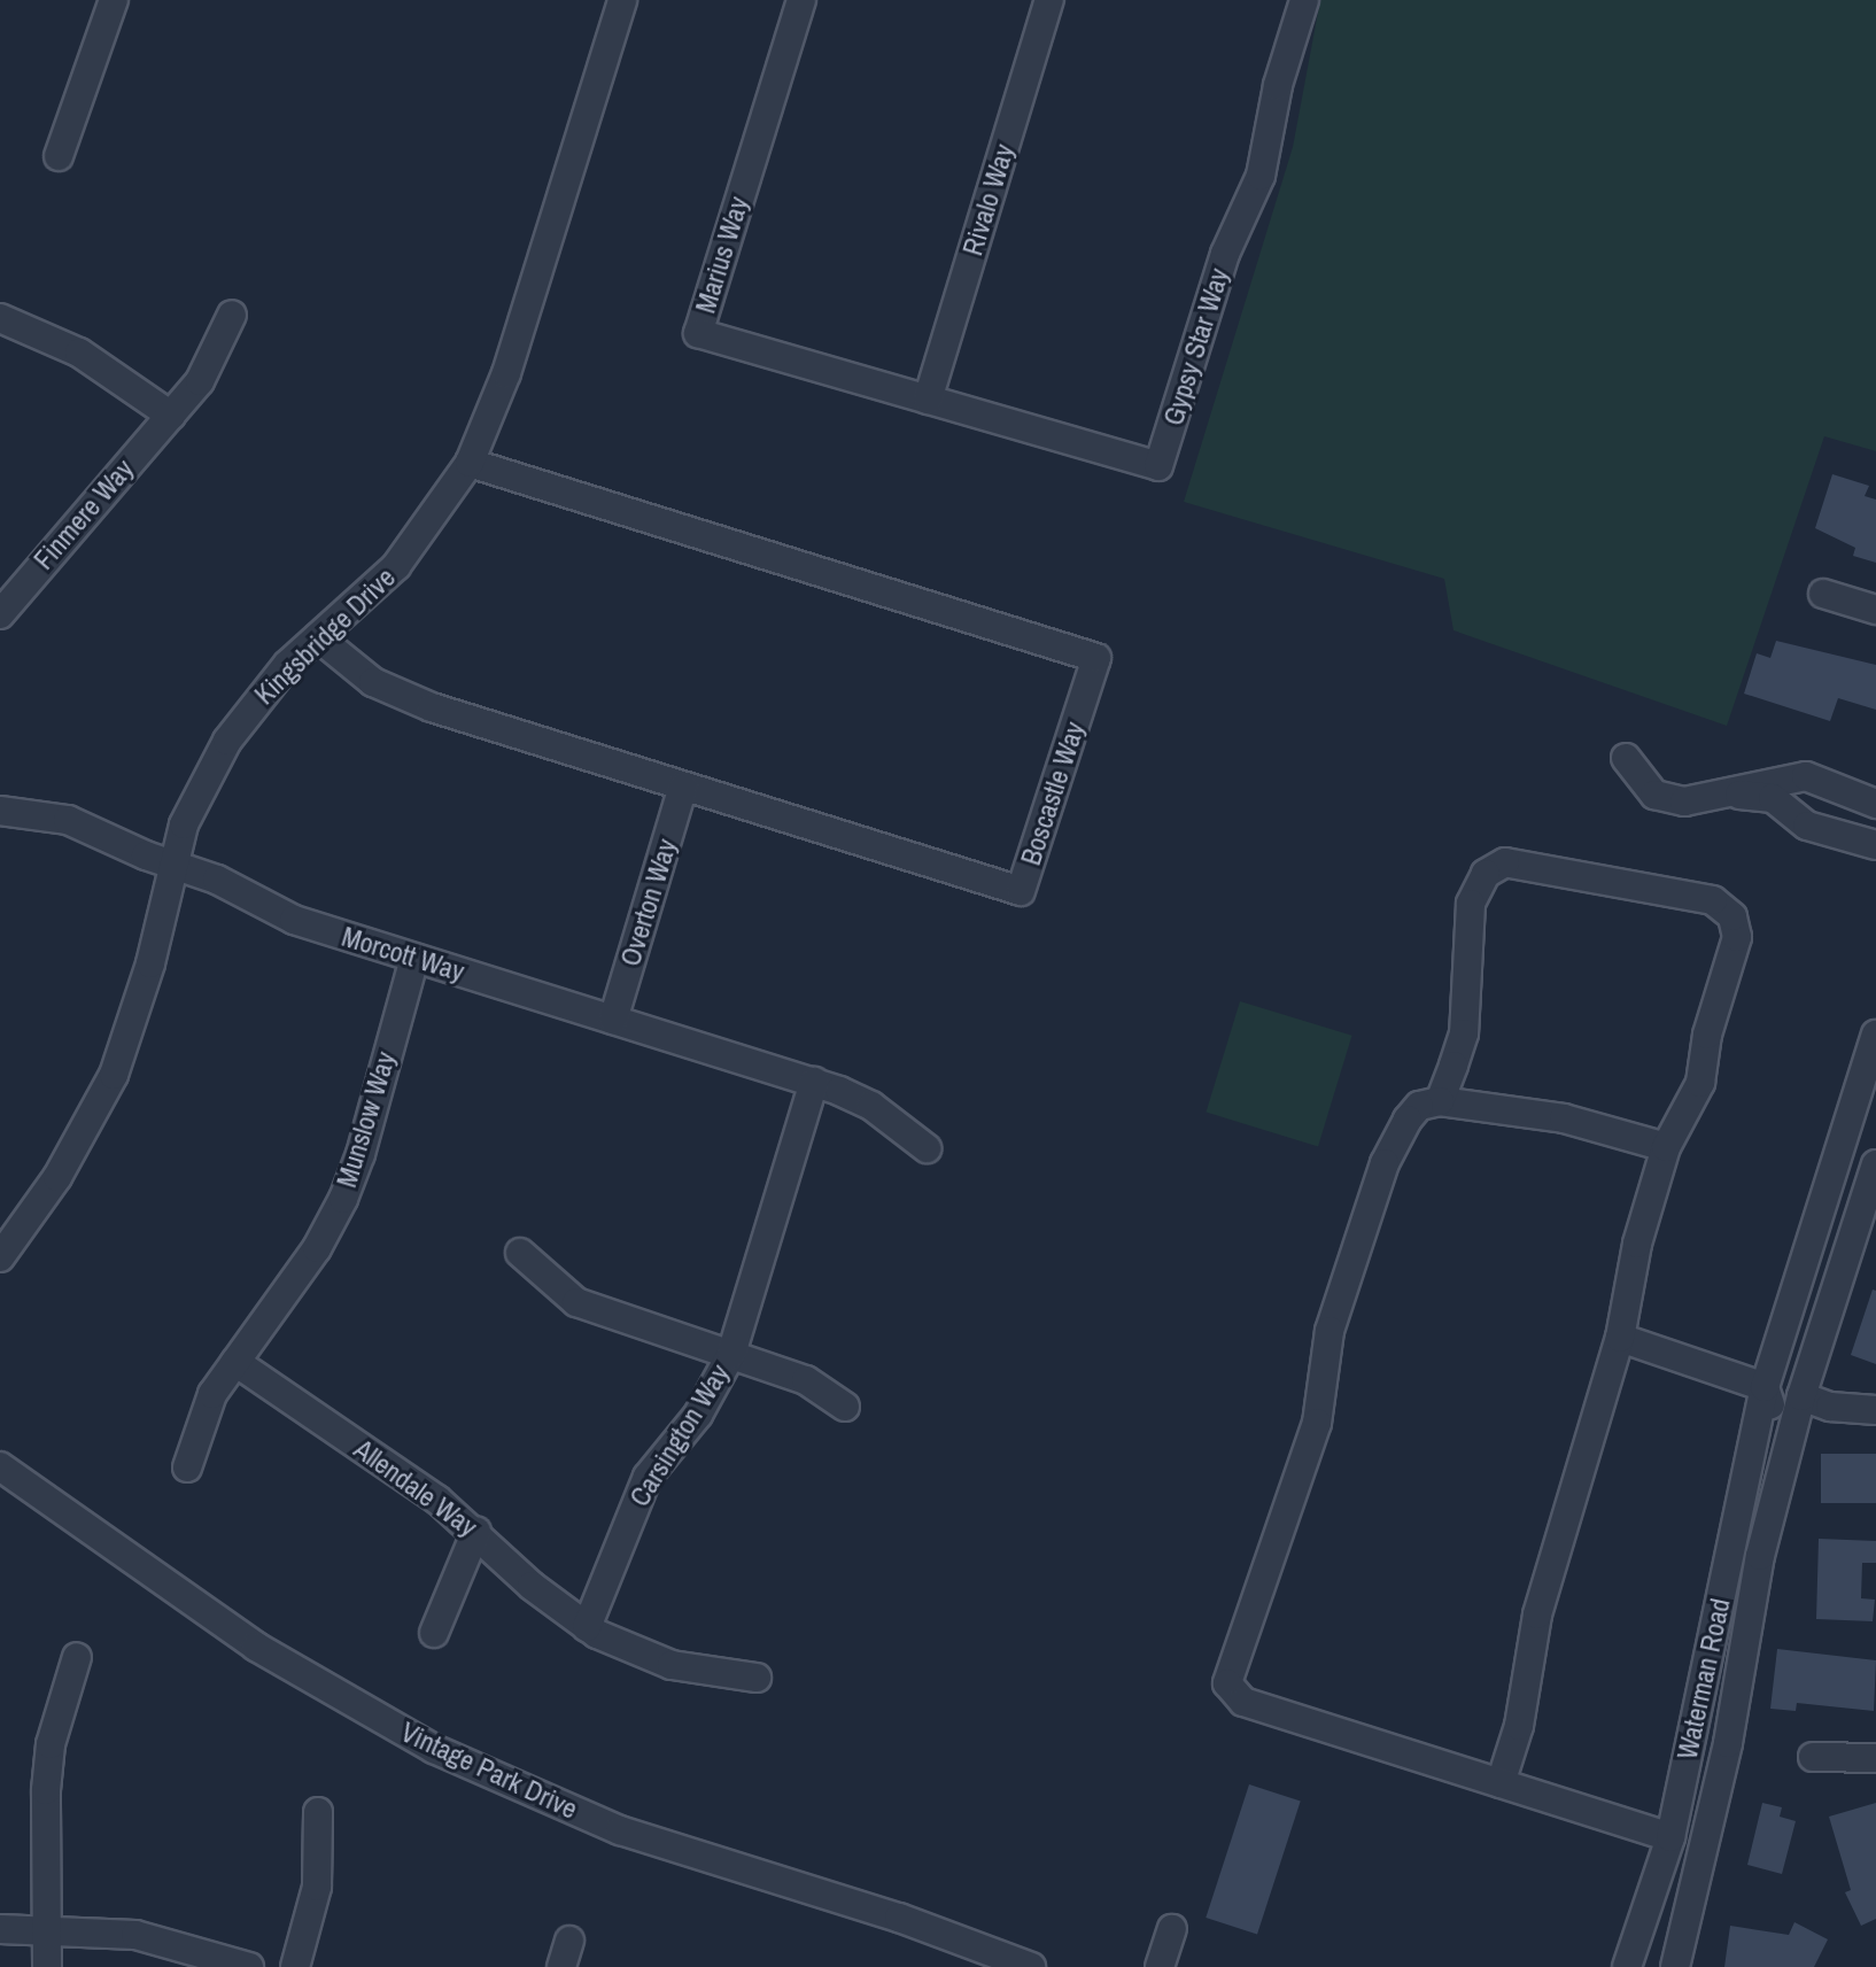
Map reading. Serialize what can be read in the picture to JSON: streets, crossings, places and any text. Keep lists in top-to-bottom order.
{
  "streets": {
    "street": [
      "Rivalo Way",
      "Marius Way",
      "Gypsy Star Way",
      "Finmere Way",
      "Kingsbridge Drive",
      "Boscastle Way",
      "Overton Way",
      "Morcott Way",
      "Munslow Way",
      "Carsington Way",
      "Allendale Way",
      "Waterman Road",
      "Vintage Park Drive"
    ]
  },
  "crossings": [
    ["Rivalo Way", "Marius Way"],
    ["Rivalo Way", "Gypsy Star Way"],
    ["Marius Way", "Gypsy Star Way"],
    ["Kingsbridge Drive", "Boscastle Way"],
    ["Kingsbridge Drive", "Morcott Way"],
    ["Boscastle Way", "Overton Way"],
    ["Overton Way", "Morcott Way"],
    ["Morcott Way", "Munslow Way"],
    ["Morcott Way", "Carsington Way"],
    ["Munslow Way", "Allendale Way"],
    ["Carsington Way", "Allendale Way"]
  ]
}
